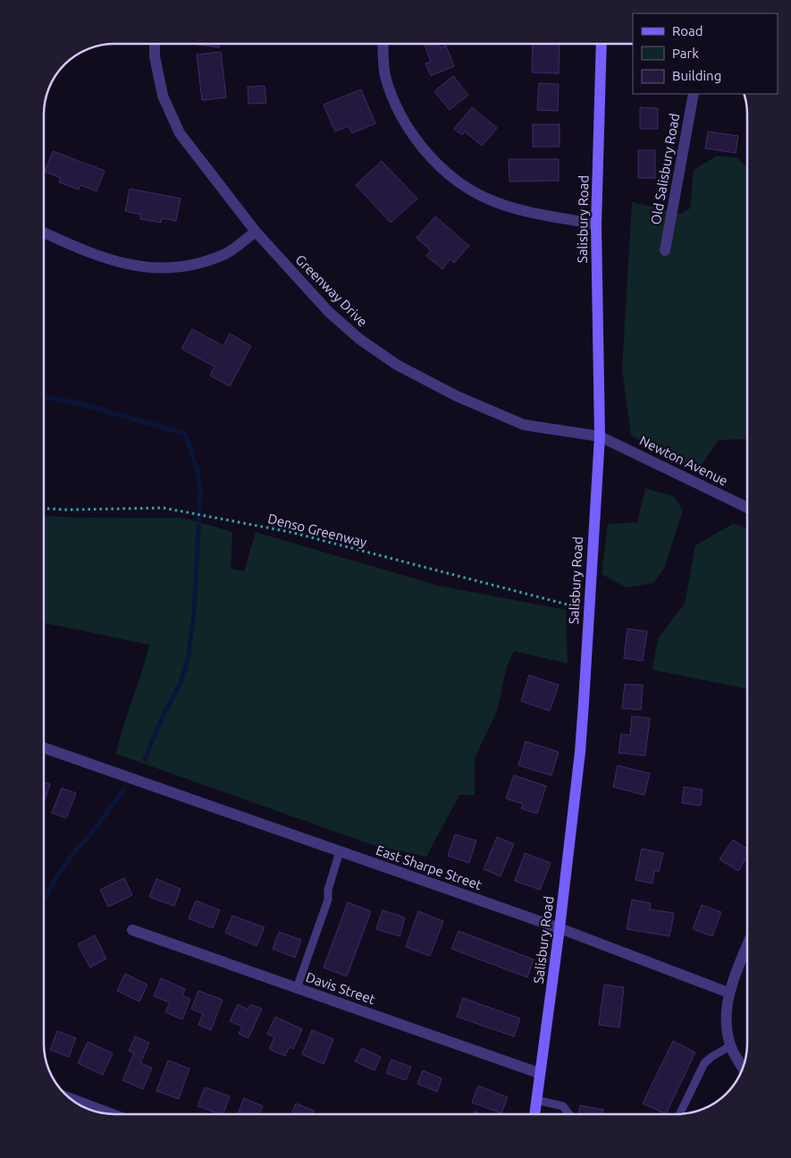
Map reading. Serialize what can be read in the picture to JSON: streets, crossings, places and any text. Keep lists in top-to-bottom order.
{
  "streets": {
    "street": [
      "Old Salisbury Road",
      "Salisbury Road",
      "Greenway Drive",
      "Newton Avenue",
      "East Sharpe Street",
      "Davis Street"
    ],
    "path": ["Denso Greenway"]
  },
  "crossings": [
    ["Salisbury Road", "Greenway Drive"],
    ["Salisbury Road", "Newton Avenue"],
    ["Salisbury Road", "Denso Greenway"],
    ["Salisbury Road", "East Sharpe Street"],
    ["Salisbury Road", "Davis Street"],
    ["Greenway Drive", "Newton Avenue"]
  ],
  "legend": ["Road", "Park", "Building"]
}
